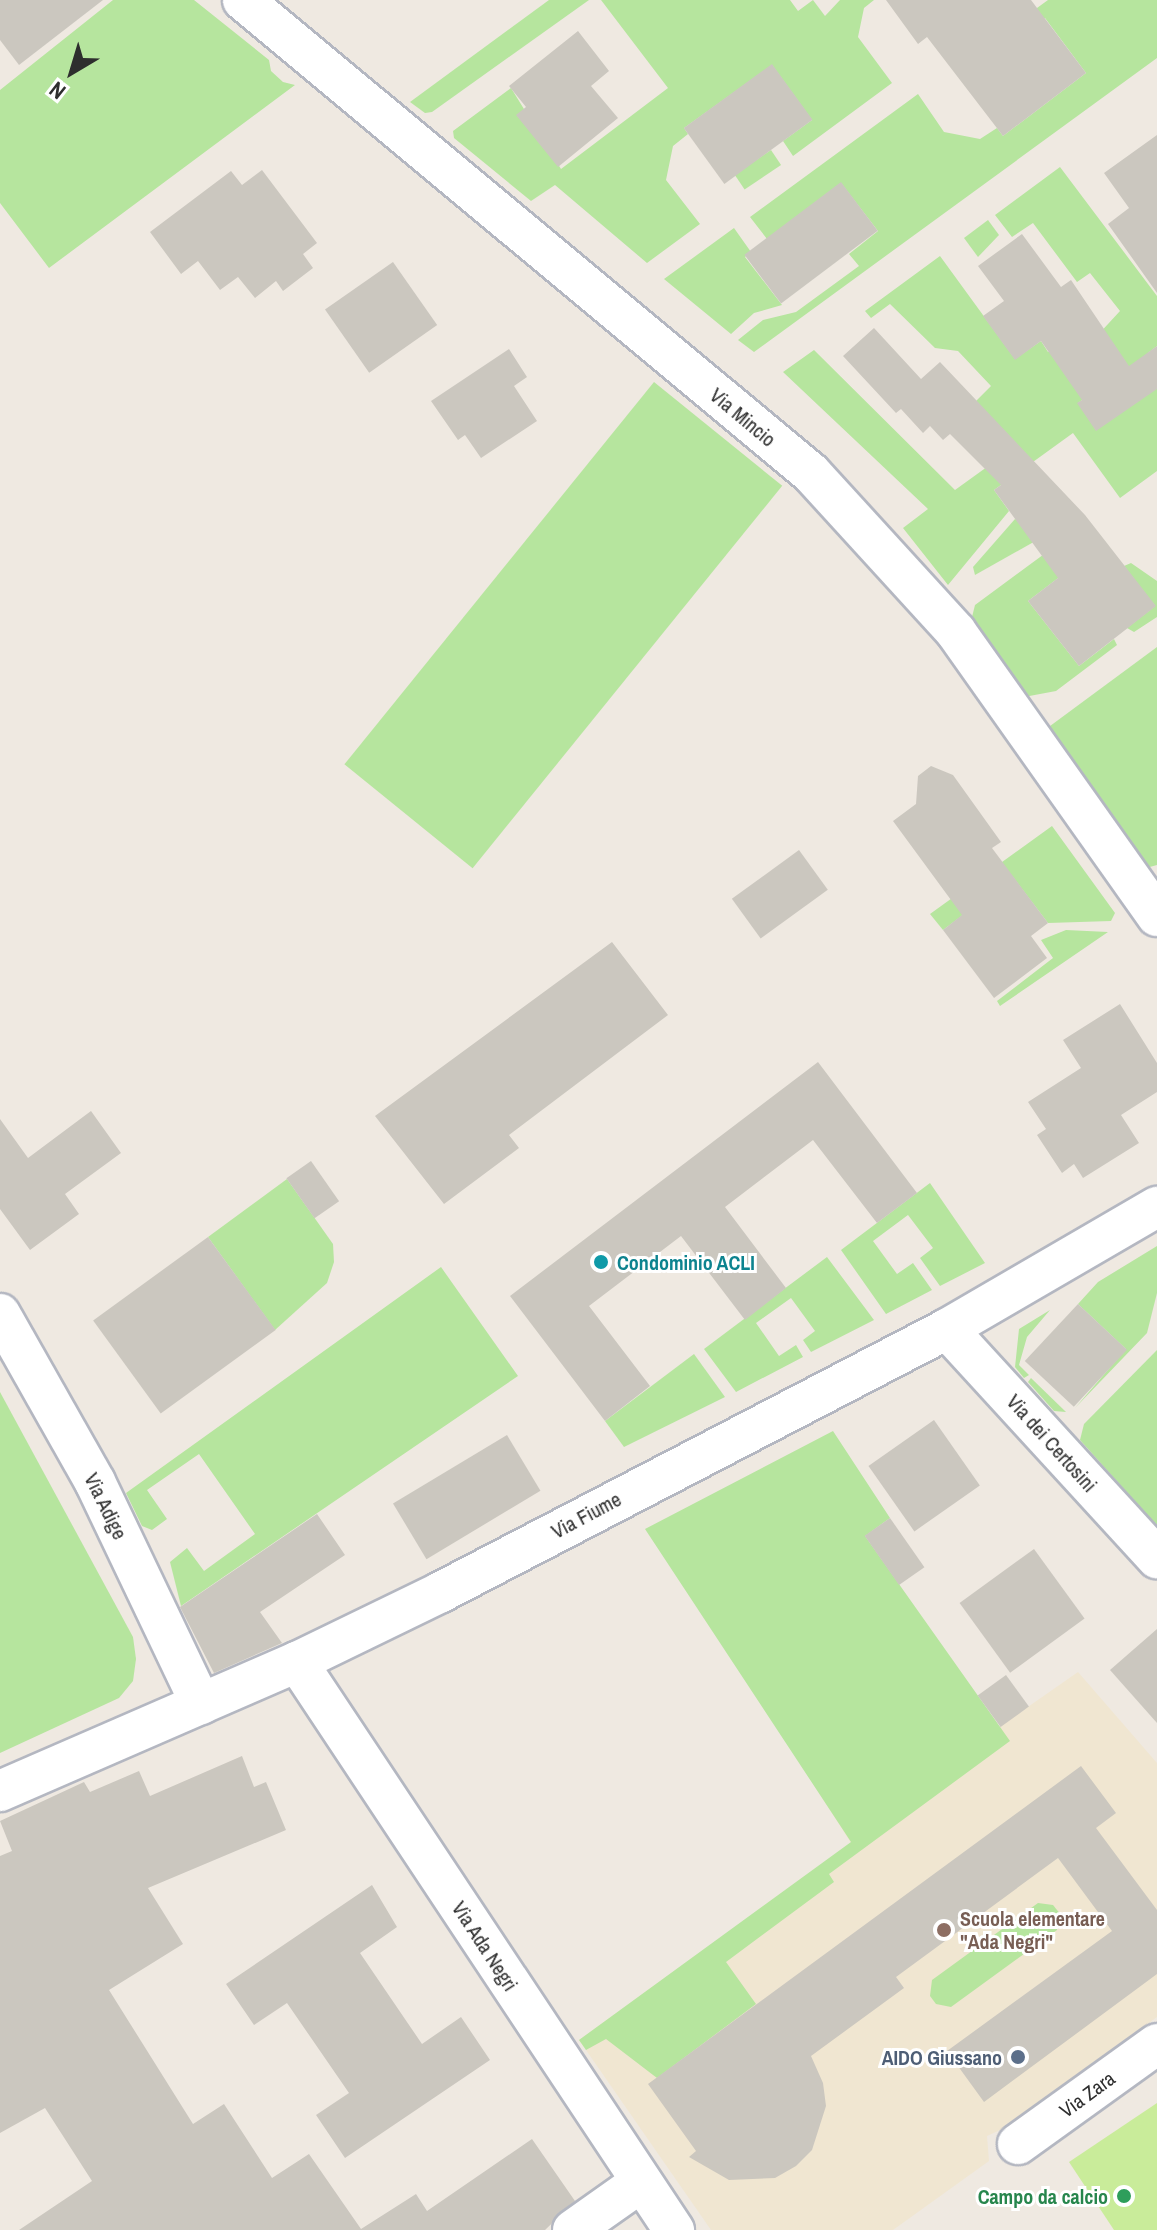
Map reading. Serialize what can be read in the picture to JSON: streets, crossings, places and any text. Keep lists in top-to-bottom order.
{
  "streets": {
    "street": [
      "Via Mincio",
      "Via dei Certosini",
      "Via Adige",
      "Via Fiume",
      "Via Ada Negri",
      "Via Zara"
    ]
  },
  "crossings": [
    ["Via dei Certosini", "Via Fiume"],
    ["Via Adige", "Via Fiume"],
    ["Via Fiume", "Via Ada Negri"]
  ],
  "places": [
    "Condominio ACLI",
    "Scuola elementare \"Ada Negri\"",
    "AIDO Giussano",
    "Campo da calcio"
  ],
  "north": "bottom left"
}
